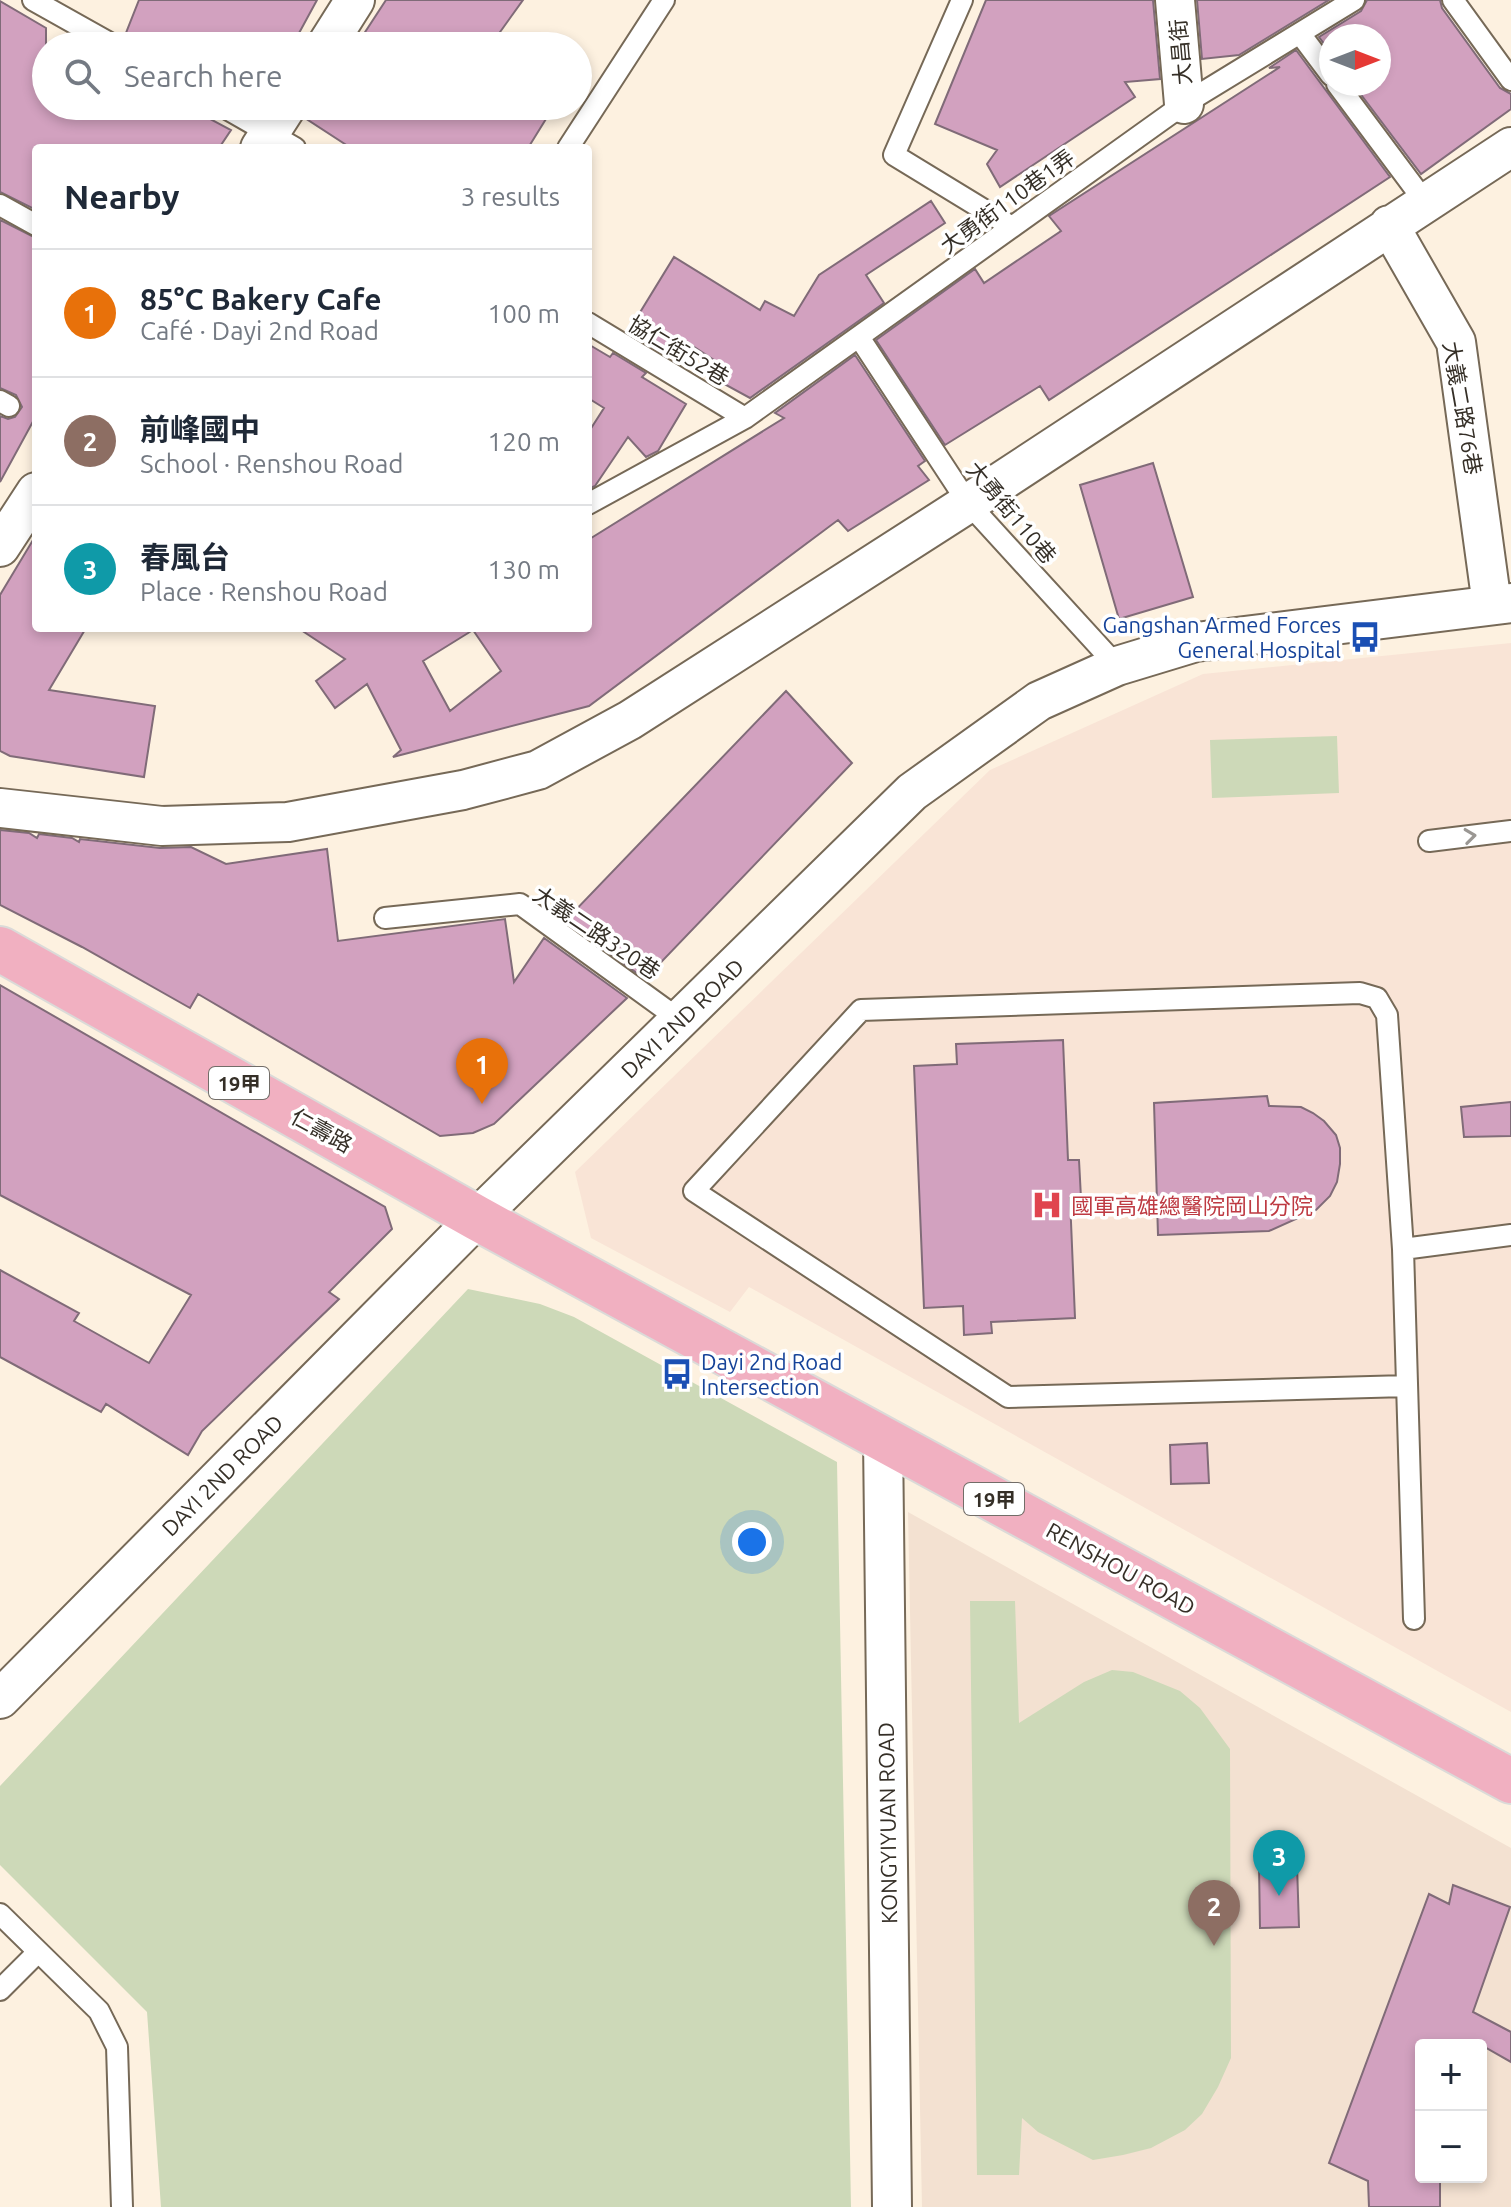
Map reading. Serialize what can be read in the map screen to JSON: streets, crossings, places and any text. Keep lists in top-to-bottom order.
{
  "streets": {
    "main road": ["19甲", "仁壽路", "RENSHOU ROAD"],
    "street": [
      "大昌街",
      "大義二路76巷",
      "DAYI 2ND ROAD",
      "KONGYIYUAN ROAD"
    ],
    "lane": [
      "大勇街110巷1弄",
      "協仁街52巷",
      "大勇街110巷",
      "大義二路320巷"
    ]
  },
  "crossings": [
    ["大昌街", "大勇街110巷1弄"],
    ["大勇街110巷1弄", "協仁街52巷"],
    ["大勇街110巷1弄", "大勇街110巷"],
    ["大義二路76巷", "DAYI 2ND ROAD"],
    ["大勇街110巷", "DAYI 2ND ROAD"],
    ["大義二路320巷", "DAYI 2ND ROAD"],
    ["DAYI 2ND ROAD", "仁壽路"],
    ["DAYI 2ND ROAD", "RENSHOU ROAD"],
    ["仁壽路", "RENSHOU ROAD"],
    ["RENSHOU ROAD", "KONGYIYUAN ROAD"]
  ],
  "places": {
    "bus stop": ["Gangshan Armed Forces General Hospital", "Dayi 2nd Road Intersection"],
    "hospital": ["國軍高雄總醫院岡山分院"]
  },
  "north": "right",
  "page": {
    "search": "Search here",
    "heading": ["Nearby", "3 results"],
    "list": [
      {
        "mark": "1",
        "name": "85°C Bakery Cafe",
        "note": "Café · Dayi 2nd Road",
        "value": "100 m"
      },
      {
        "mark": "2",
        "name": "前峰國中",
        "note": "School · Renshou Road",
        "value": "120 m"
      },
      {
        "mark": "3",
        "name": "春風台",
        "note": "Place · Renshou Road",
        "value": "130 m"
      }
    ],
    "pins": ["1", "3", "2"],
    "map_buttons": ["+", "−"]
  }
}
